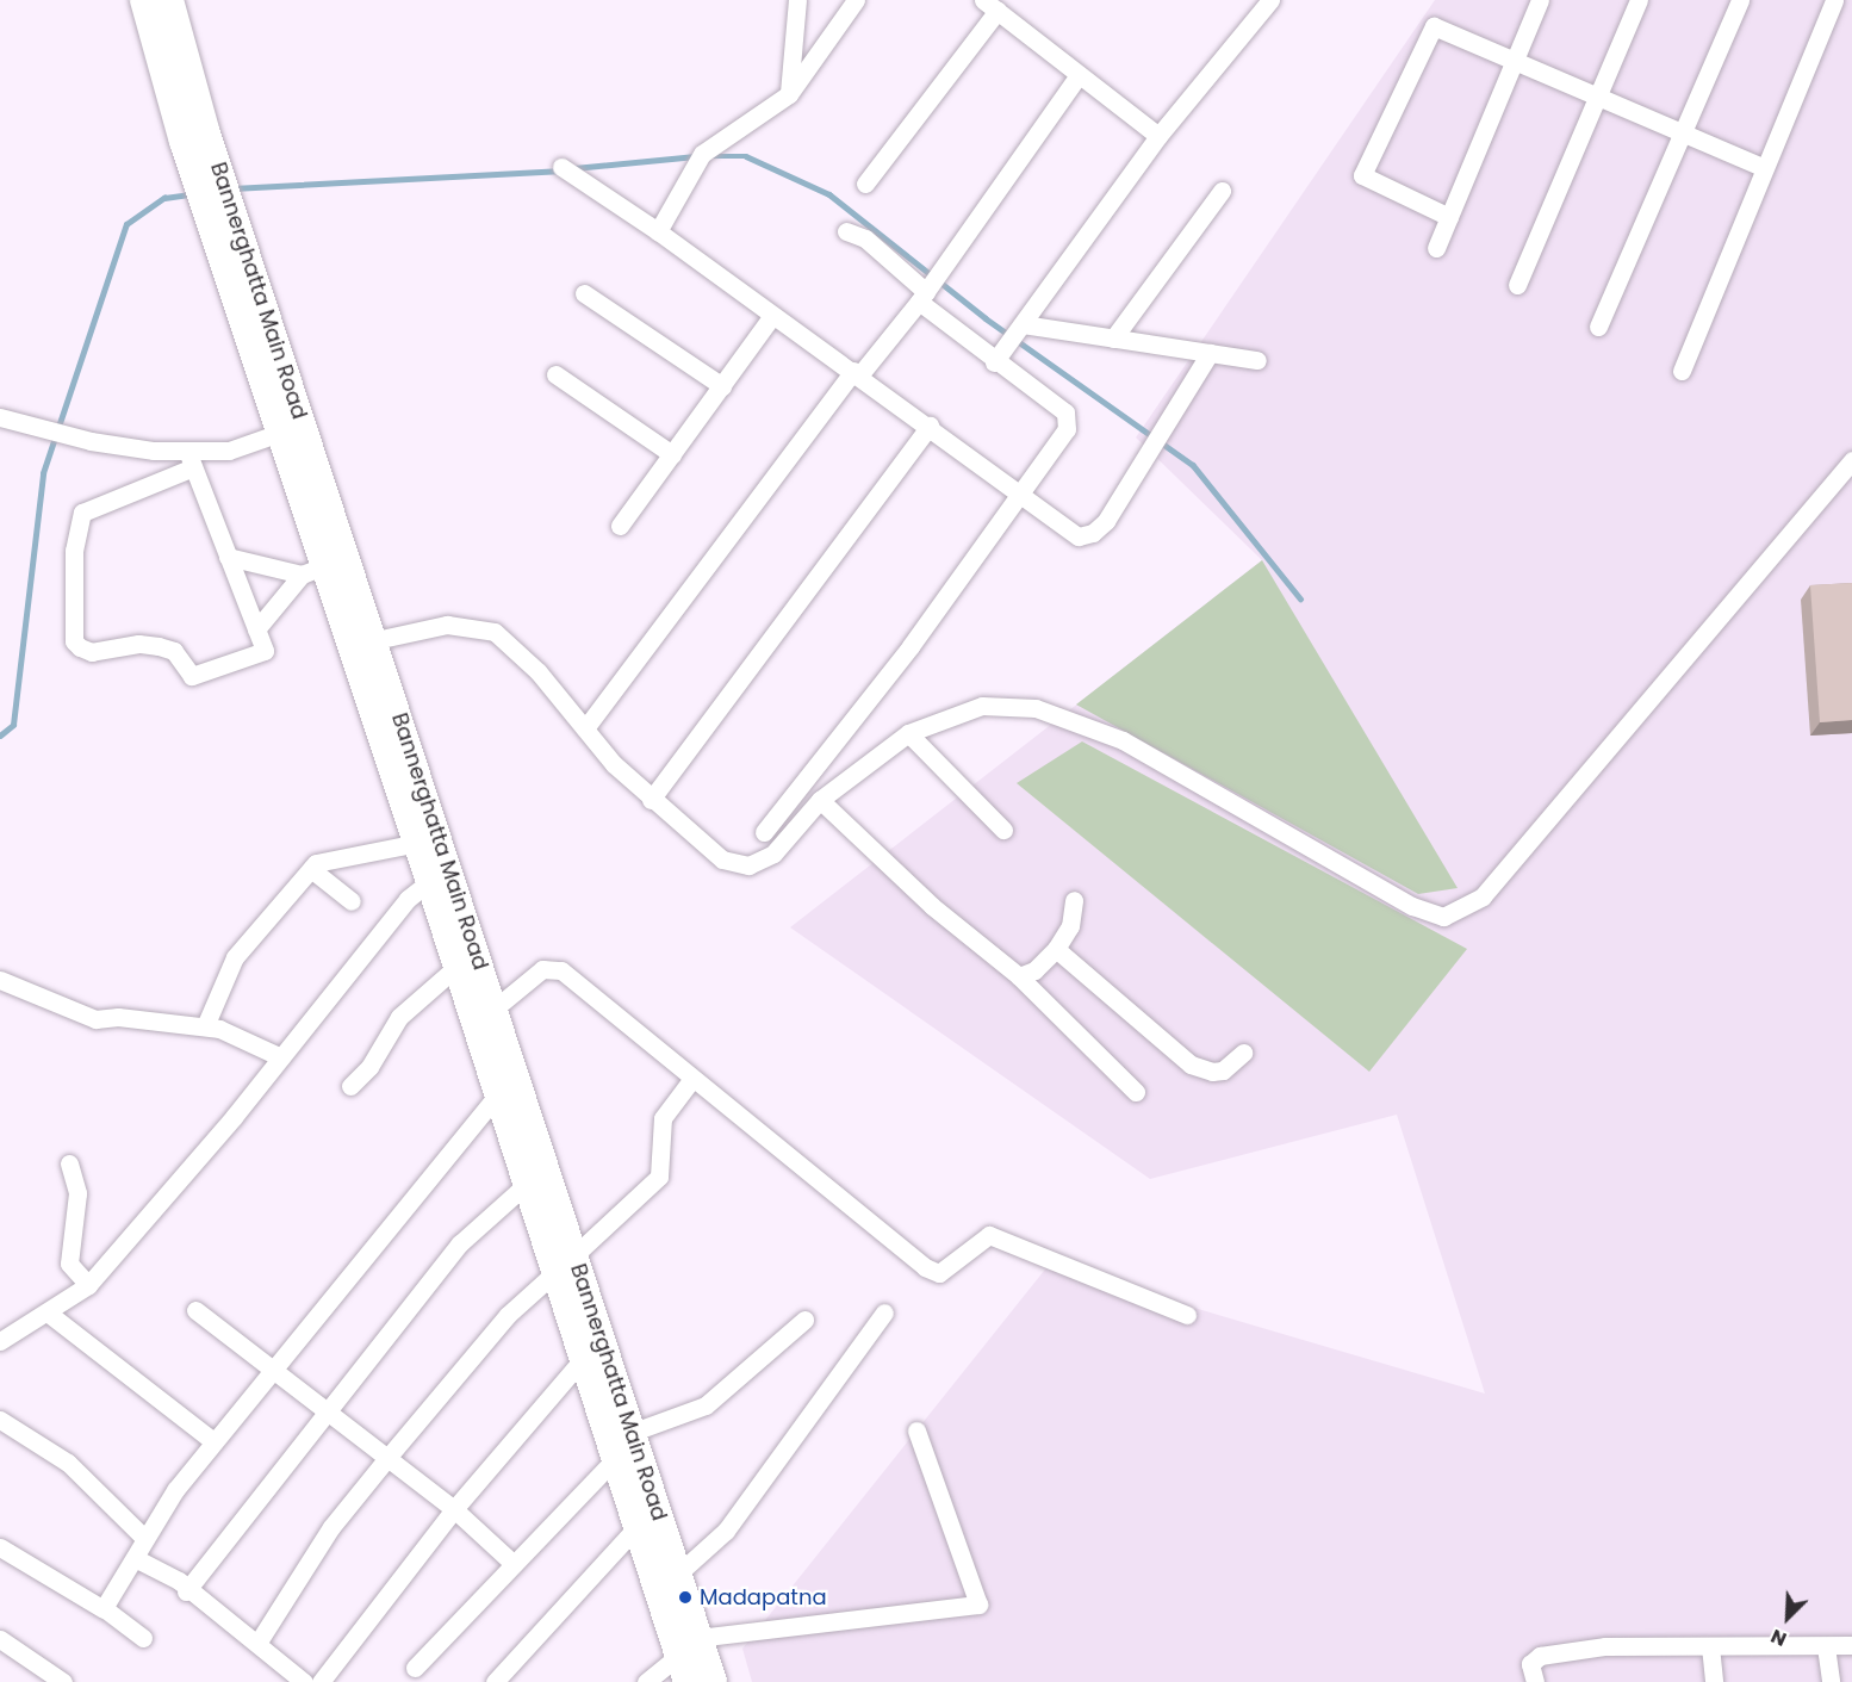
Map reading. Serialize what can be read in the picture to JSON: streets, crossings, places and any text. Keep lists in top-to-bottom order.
{
  "streets": {
    "main road": ["Bannerghatta Main Road"]
  },
  "places": ["Madapatna"],
  "north": "bottom left"
}
